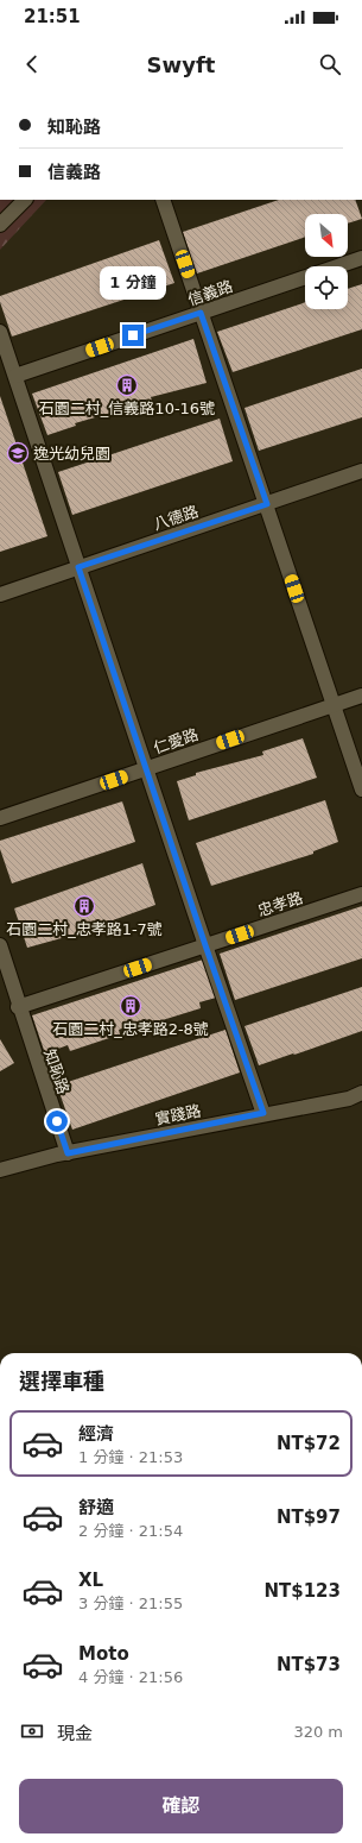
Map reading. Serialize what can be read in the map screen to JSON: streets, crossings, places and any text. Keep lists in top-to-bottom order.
{
  "streets": {
    "lane": [
      "信義路",
      "八德路",
      "仁愛路",
      "忠孝路",
      "知恥路",
      "實踐路"
    ]
  },
  "crossings": [
    ["忠孝路", "知恥路"],
    ["知恥路", "實踐路"]
  ],
  "places": {
    "building": ["石園二村_信義路10-16號", "石園二村_忠孝路1-7號", "石園二村_忠孝路2-8號"],
    "school or university": ["逸光幼兒園"]
  },
  "north": "bottom right",
  "page": {
    "status": "21:51",
    "header": "Swyft",
    "banner": ["知恥路", "信義路"],
    "bubble": "1 分鐘",
    "heading": "選擇車種",
    "list": [
      {
        "name": "經濟",
        "note": "1 分鐘 · 21:53",
        "value": "NT$72"
      },
      {
        "name": "舒適",
        "note": "2 分鐘 · 21:54",
        "value": "NT$97"
      },
      {
        "name": "XL",
        "note": "3 分鐘 · 21:55",
        "value": "NT$123"
      },
      {
        "name": "Moto",
        "note": "4 分鐘 · 21:56",
        "value": "NT$73"
      }
    ],
    "pay": ["現金", "320 m"],
    "buttons": "確認"
  }
}
